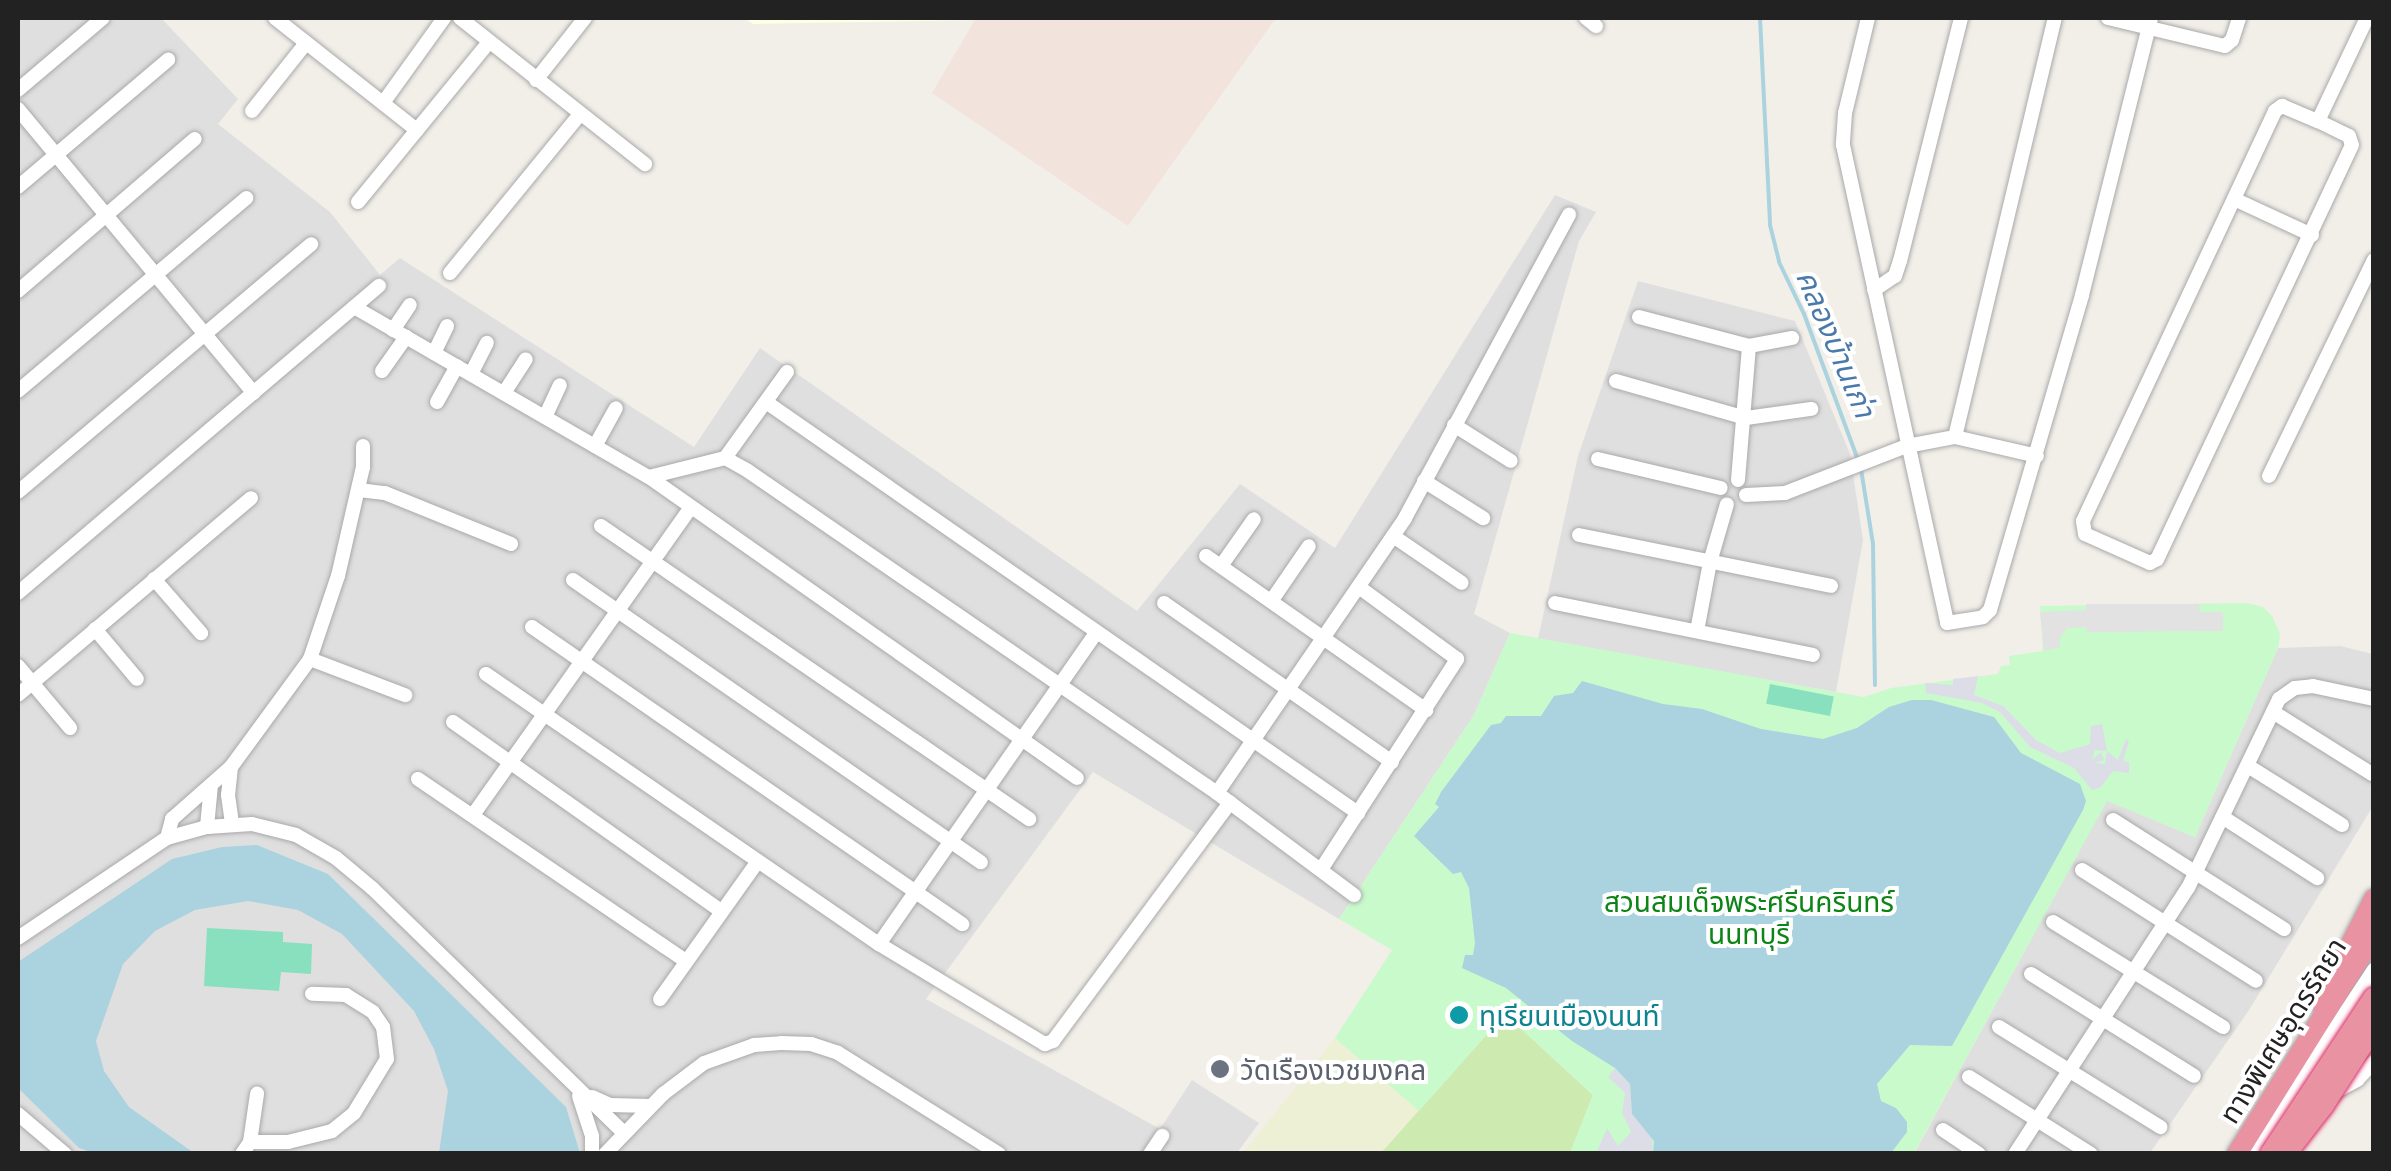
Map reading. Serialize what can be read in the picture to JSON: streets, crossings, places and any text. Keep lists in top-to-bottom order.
{
  "streets": {
    "highway": ["ทางพิเศษอุดรรัถยา"]
  },
  "water": ["คลองบ้านเก่า"],
  "parks": ["สวนสมเด็จพระศรีนครินทร์ นนทบุรี"],
  "places": ["ทุเรียนเมืองนนท์", "วัดเรืองเวชมงคล"]
}
